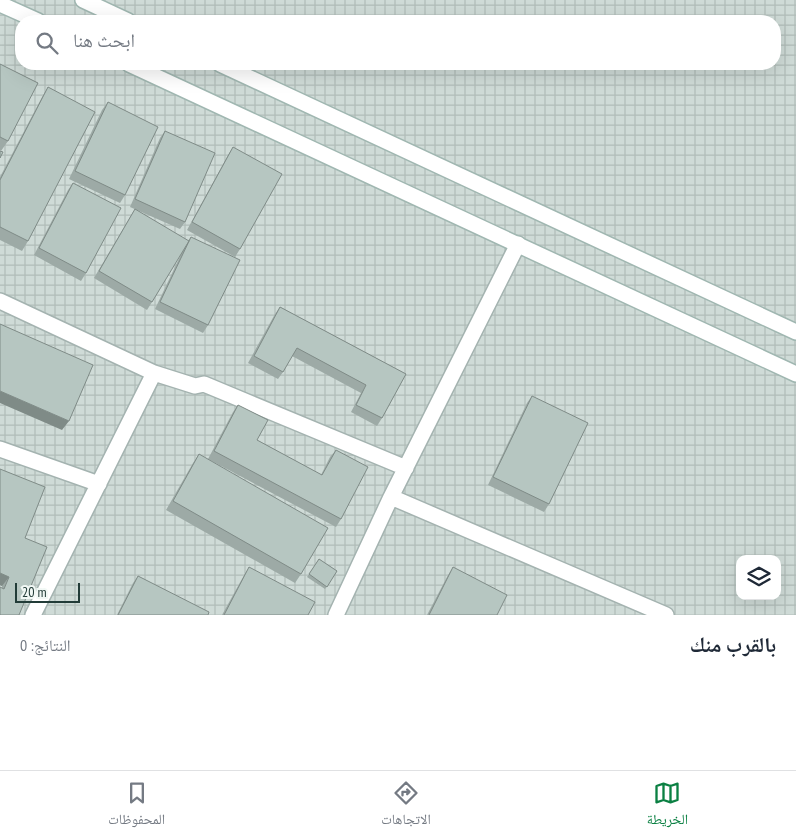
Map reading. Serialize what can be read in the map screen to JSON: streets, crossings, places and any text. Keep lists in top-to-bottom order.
{
  "scale_bar": "20 m",
  "page": {
    "search": "ابحث هنا",
    "scale": "20 m",
    "heading": ["بالقرب منك", "النتائج: 0"],
    "nav": ["الخريطة", "الاتجاهات", "المحفوظات"]
  }
}
